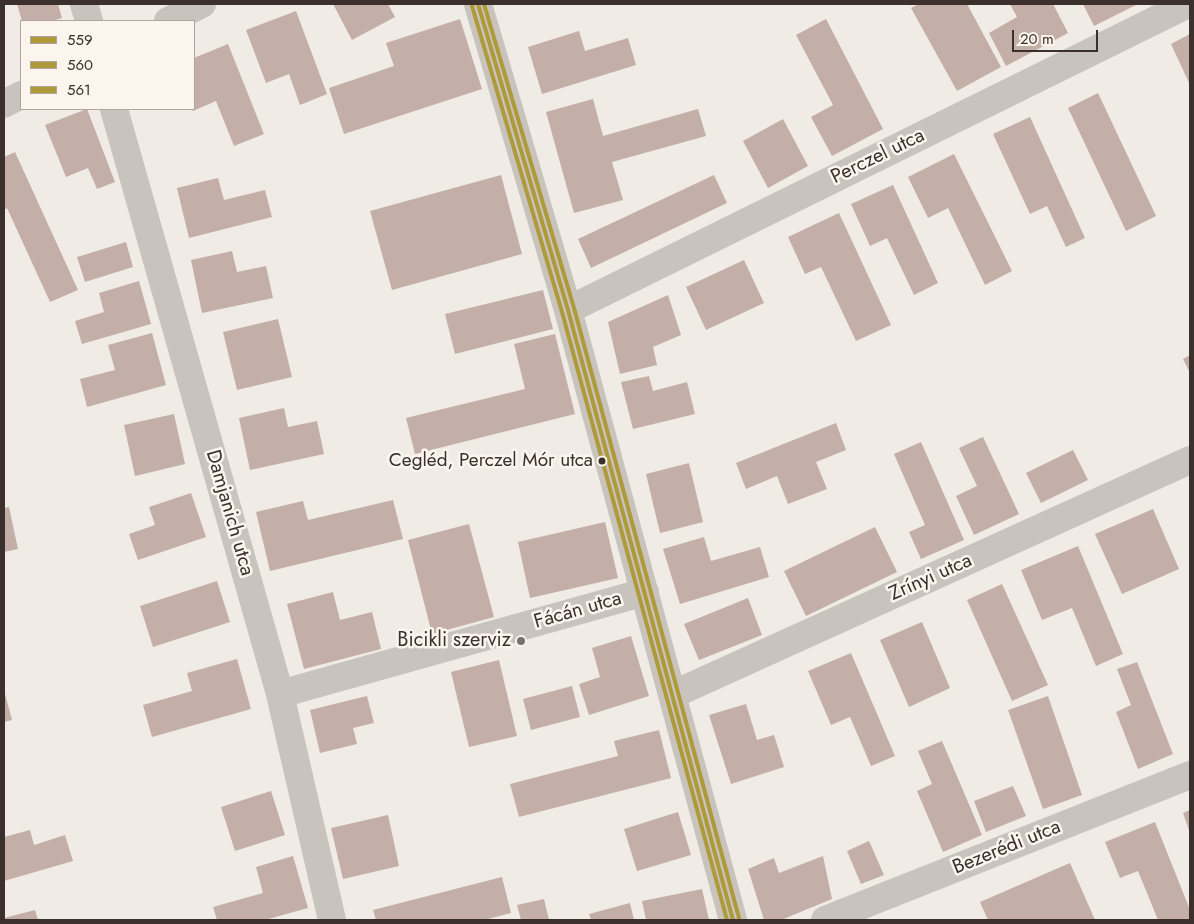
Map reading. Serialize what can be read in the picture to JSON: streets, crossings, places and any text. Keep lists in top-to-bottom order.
{
  "streets": {
    "street": [
      "Perczel utca",
      "Damjanich utca",
      "Zrínyi utca",
      "Fácán utca",
      "Bezerédi utca"
    ]
  },
  "crossings": [
    ["Damjanich utca", "Fácán utca"]
  ],
  "places": ["Cegléd, Perczel Mór utca", "Bicikli szerviz"],
  "lines": ["transit line 559", "transit line 561", "transit line 560"],
  "legend": ["559", "560", "561"],
  "scale_bar": "20 m"
}
